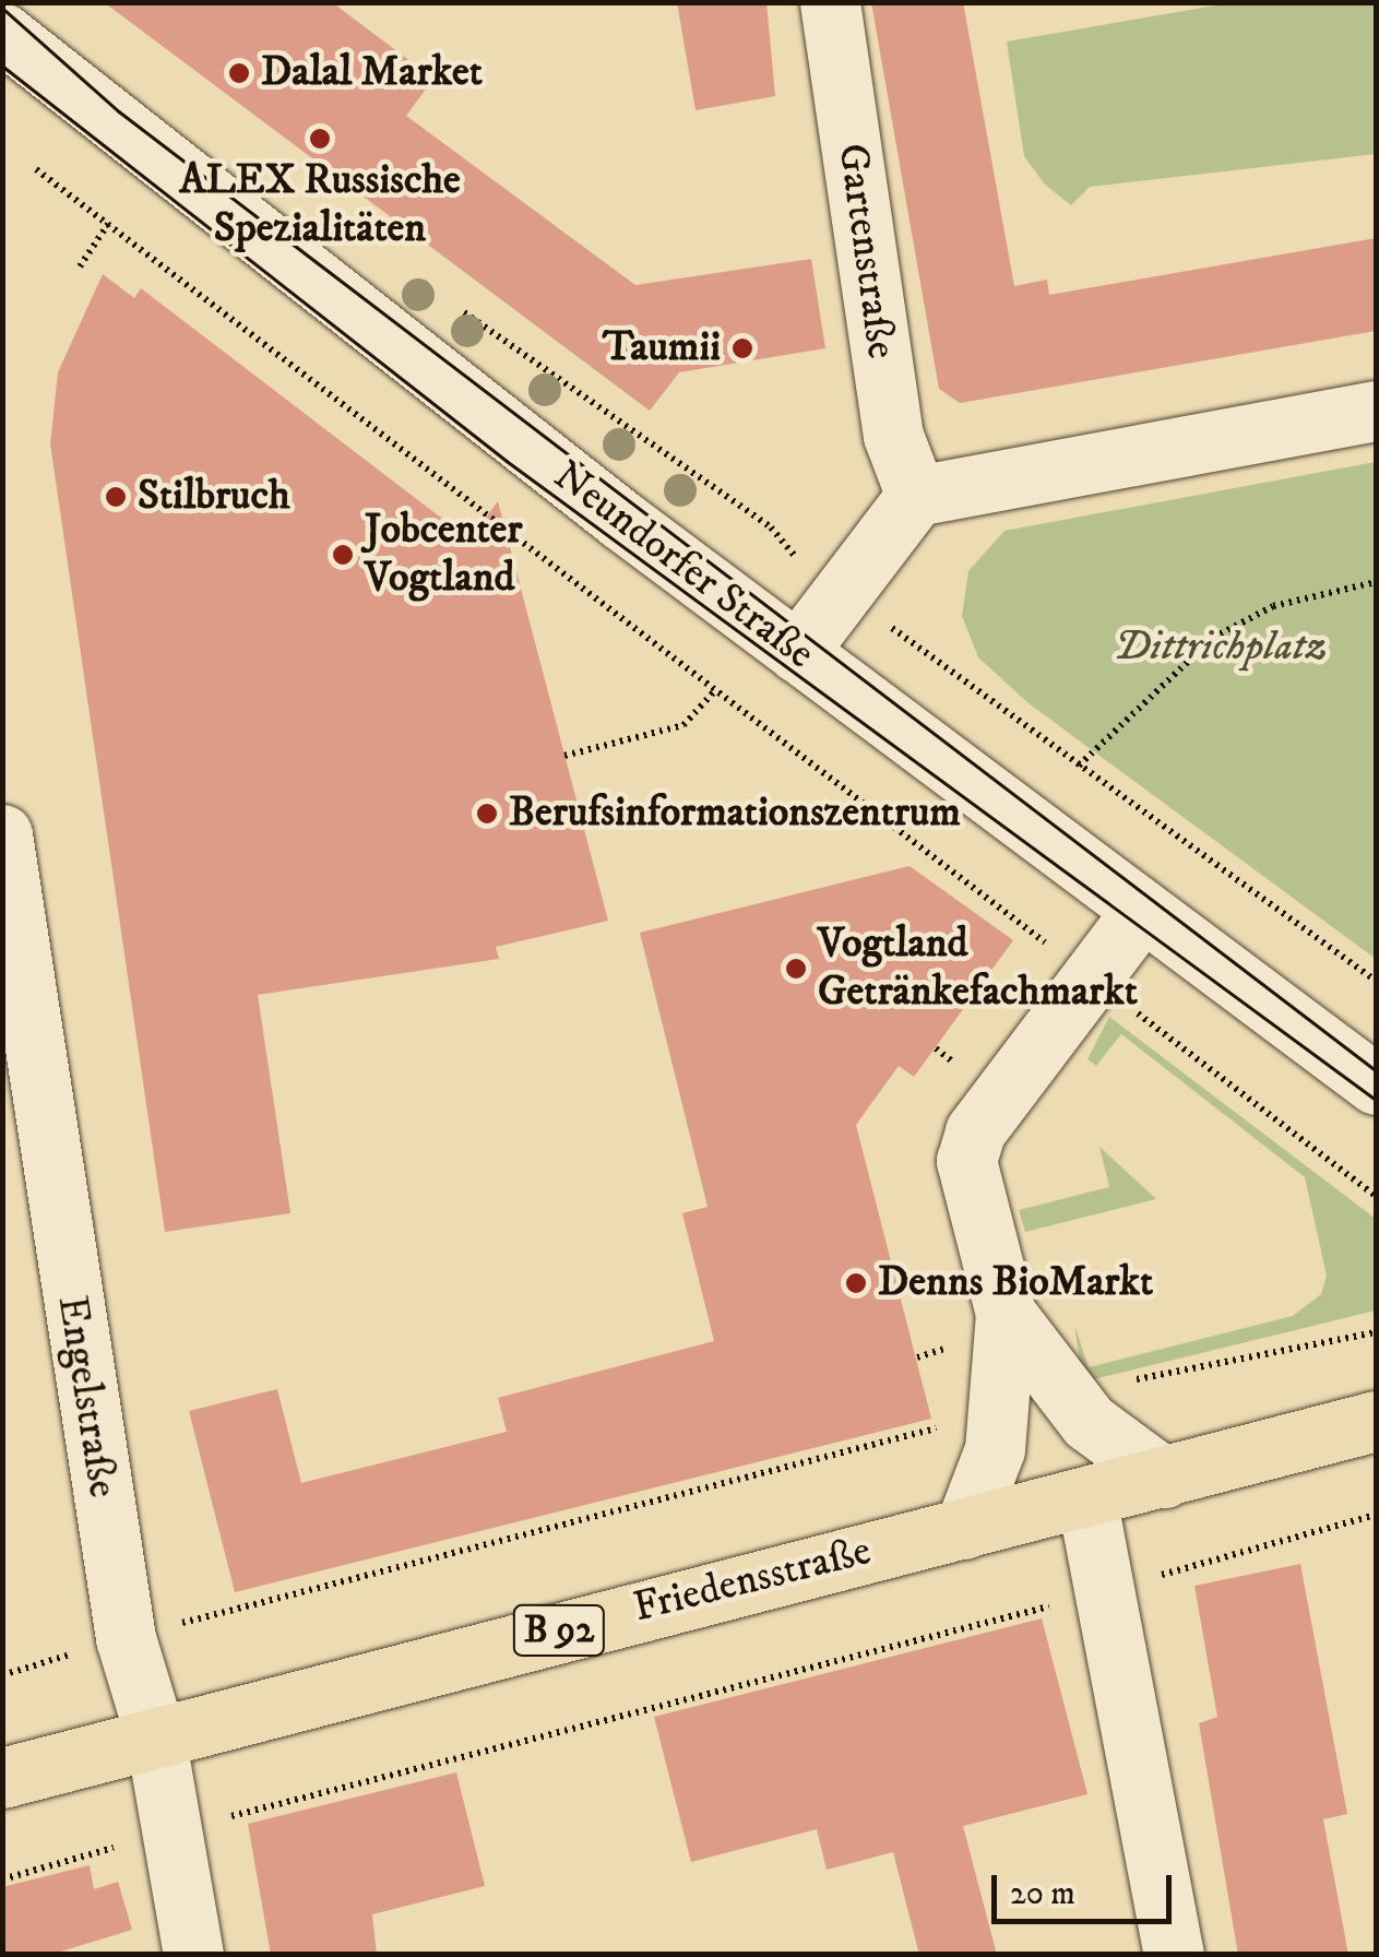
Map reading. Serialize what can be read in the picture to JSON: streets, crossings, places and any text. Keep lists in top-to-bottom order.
{
  "streets": {
    "main road": ["Friedensstraße", "B 92"],
    "street": ["Gartenstraße", "Neundorfer Straße", "Engelstraße"]
  },
  "crossings": [
    ["Engelstraße", "Friedensstraße"]
  ],
  "parks": ["Dittrichplatz"],
  "places": [
    "Dalal Market",
    "ALEX Russische Spezialitäten",
    "Taumii",
    "Stilbruch",
    "Jobcenter Vogtland",
    "Berufsinformationszentrum",
    "Vogtland Getränkefachmarkt",
    "Denns BioMarkt"
  ],
  "scale_bar": "20 m"
}
